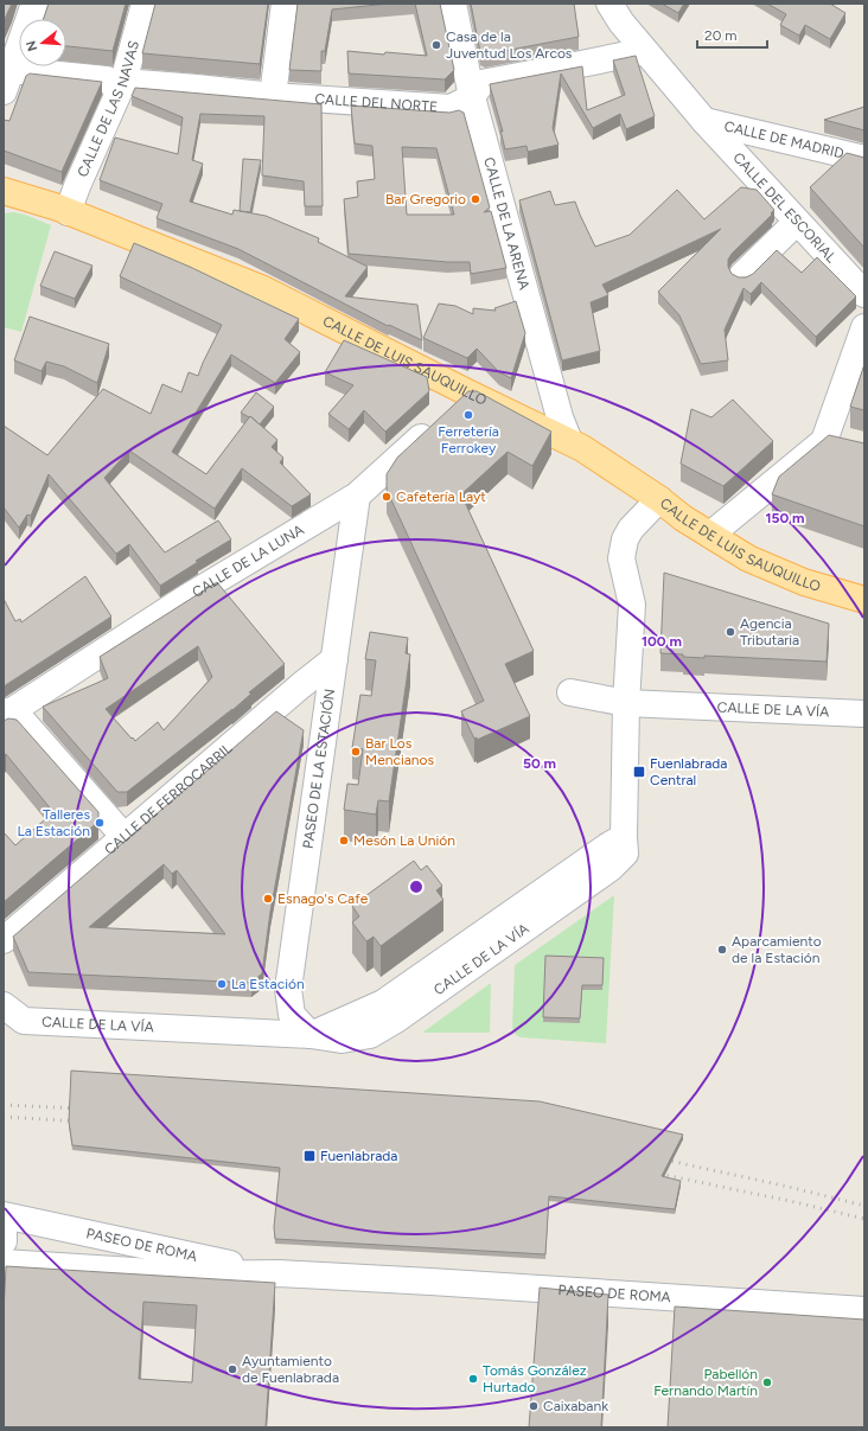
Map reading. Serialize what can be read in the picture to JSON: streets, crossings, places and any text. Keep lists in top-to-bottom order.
{
  "streets": {
    "main road": ["CALLE DE LUIS SAUQUILLO"],
    "street": [
      "CALLE DEL NORTE",
      "CALLE DE LAS NAVAS",
      "CALLE DE MADRID",
      "CALLE DEL ESCORIAL",
      "CALLE DE LA ARENA",
      "CALLE DE LA LUNA",
      "CALLE DE LA VÍA",
      "PASEO DE LA ESTACIÓN",
      "CALLE DE FERROCARRIL",
      "PASEO DE ROMA"
    ]
  },
  "crossings": [
    ["CALLE DEL NORTE", "CALLE DE LAS NAVAS"],
    ["CALLE DEL NORTE", "CALLE DEL ESCORIAL"],
    ["CALLE DEL NORTE", "CALLE DE LA ARENA"],
    ["CALLE DE LAS NAVAS", "CALLE DE LUIS SAUQUILLO"],
    ["CALLE DE MADRID", "CALLE DEL ESCORIAL"],
    ["CALLE DE LA ARENA", "CALLE DE LUIS SAUQUILLO"],
    ["CALLE DE LUIS SAUQUILLO", "CALLE DE LA LUNA"],
    ["CALLE DE LUIS SAUQUILLO", "CALLE DE LA VÍA"],
    ["CALLE DE LA LUNA", "PASEO DE LA ESTACIÓN"],
    ["CALLE DE LA LUNA", "CALLE DE FERROCARRIL"],
    ["CALLE DE LA VÍA", "PASEO DE LA ESTACIÓN"],
    ["PASEO DE LA ESTACIÓN", "CALLE DE FERROCARRIL"]
  ],
  "places": {
    "other": [
      "Casa de la Juventud Los Arcos",
      "Bar Gregorio",
      "Ferretería Ferrokey",
      "Cafetería Layt",
      "Agencia Tributaria",
      "Bar Los Mencianos",
      "Talleres La Estación",
      "Mesón La Unión",
      "Esnago's Cafe",
      "Aparcamiento de la Estación",
      "La Estación",
      "Ayuntamiento de Fuenlabrada",
      "Tomás González Hurtado",
      "Pabellón Fernando Martín",
      "Caixabank"
    ],
    "transit": ["Fuenlabrada Central", "Fuenlabrada"]
  },
  "scale_bar": "20 m",
  "north": "left",
  "rings": ["150 m", "100 m", "50 m"]
}
